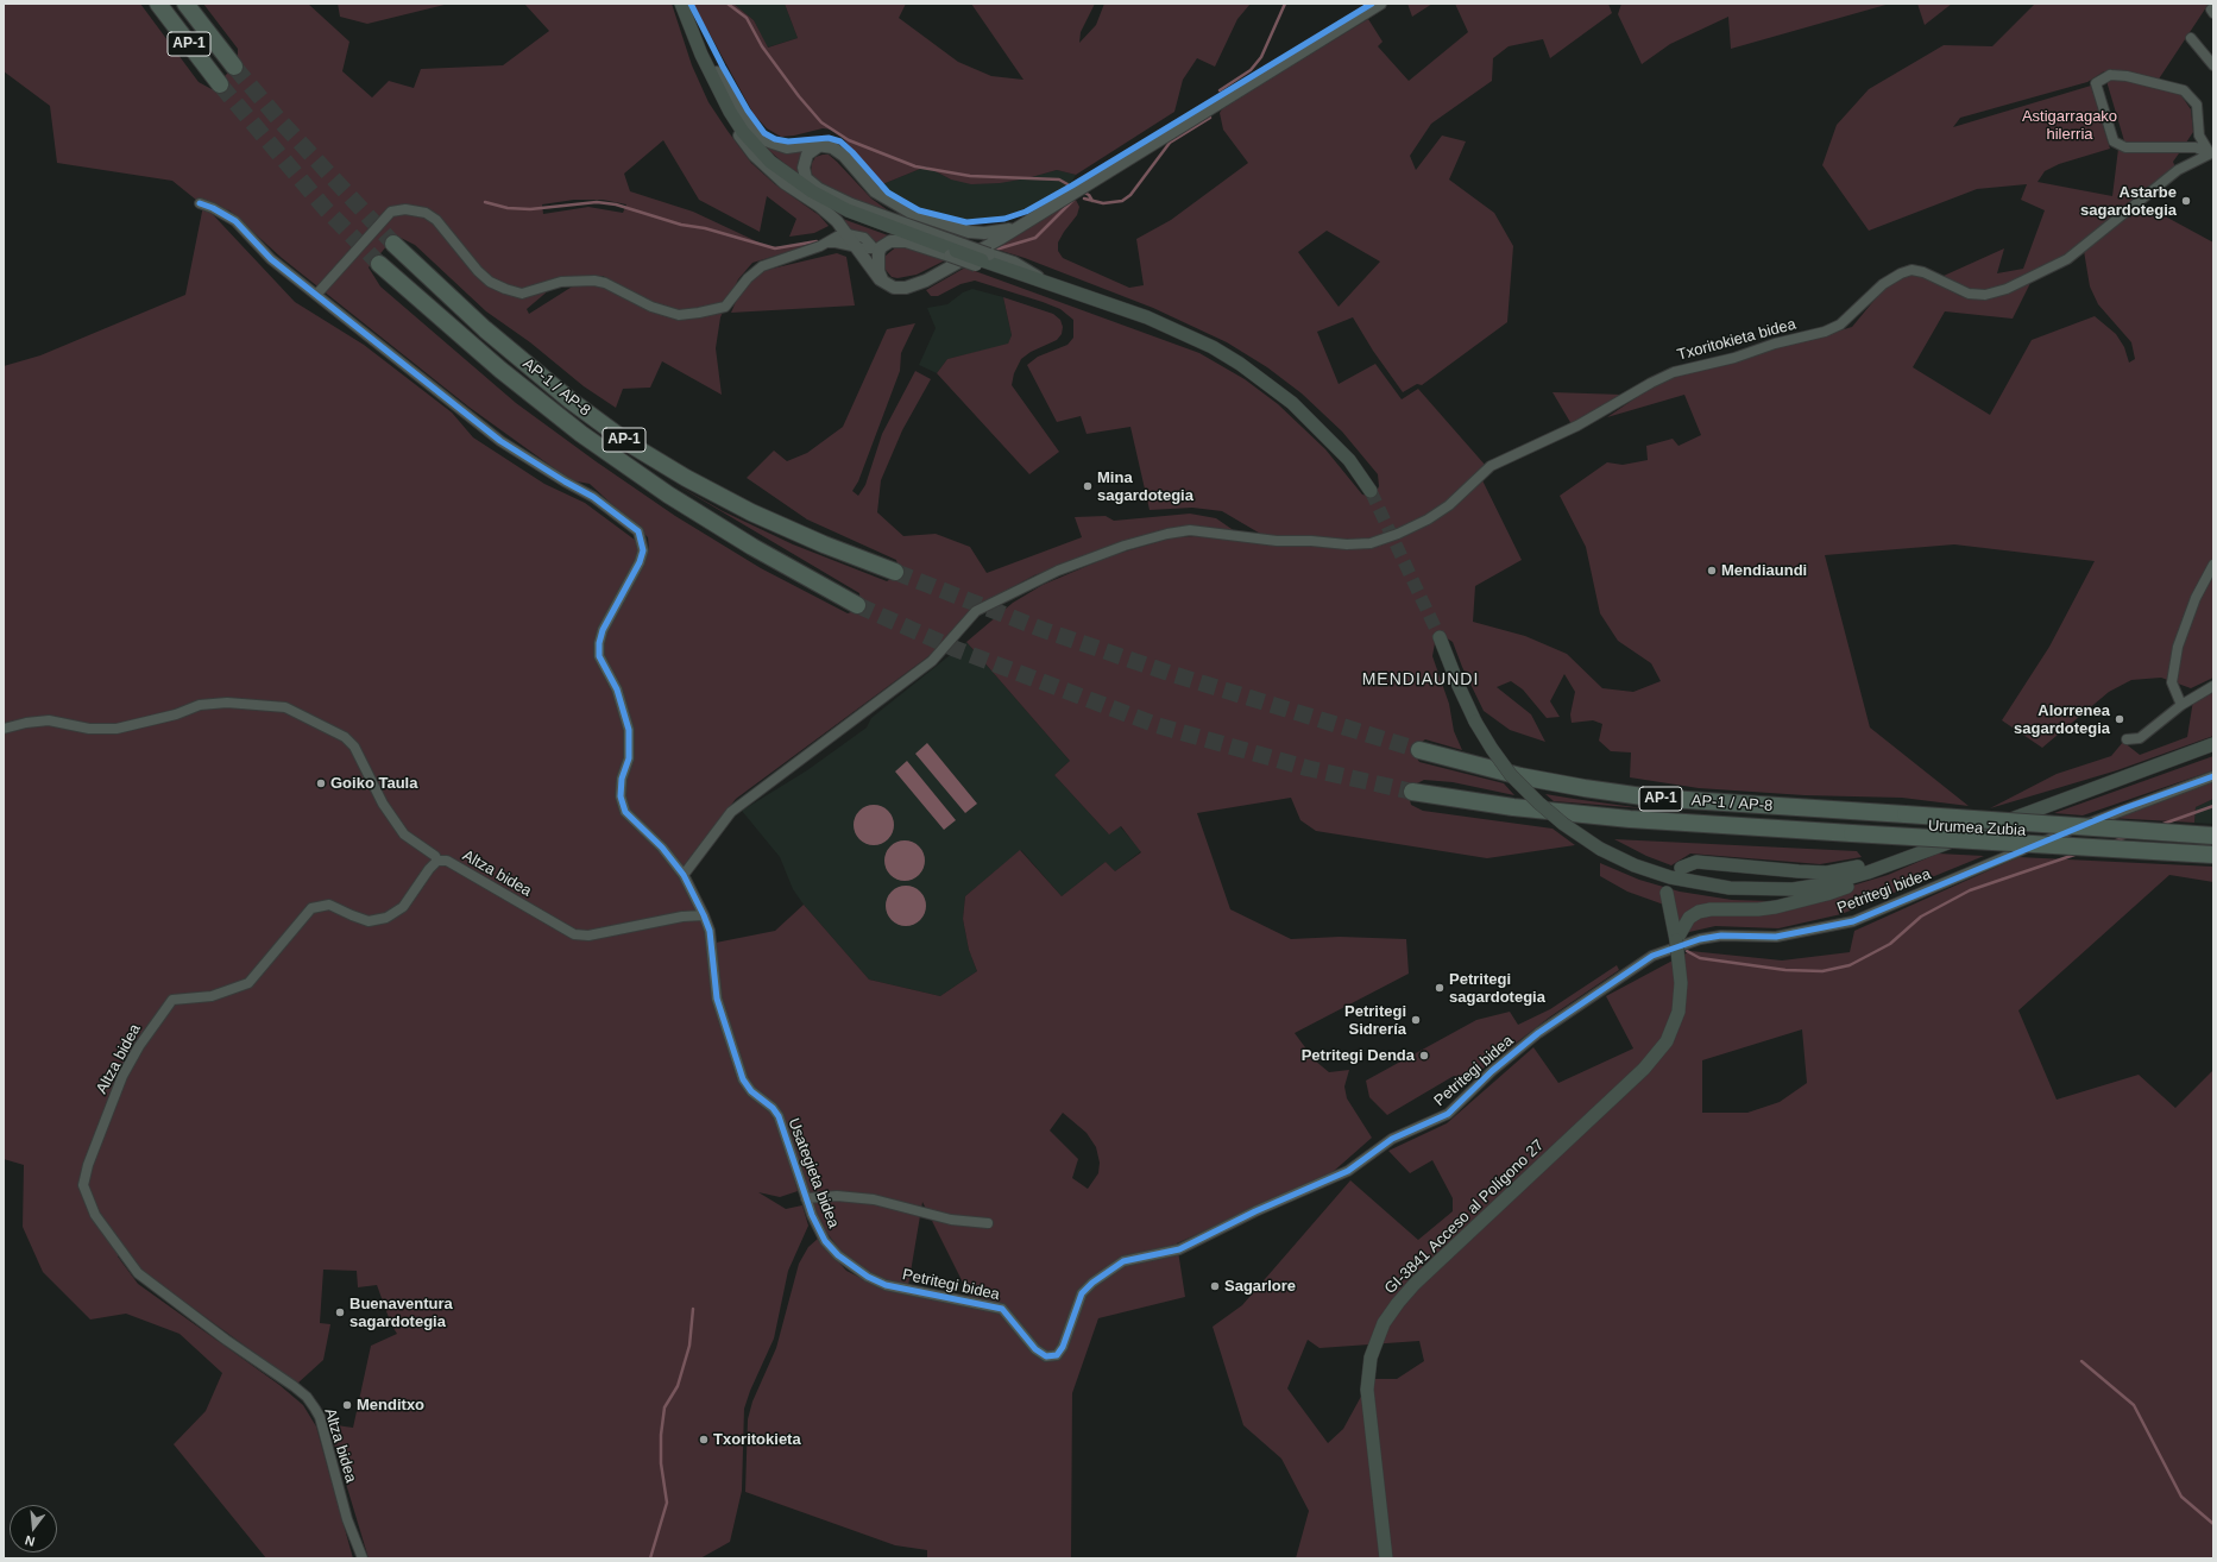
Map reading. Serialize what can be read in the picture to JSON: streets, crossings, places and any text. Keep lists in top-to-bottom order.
{
  "streets": {
    "highway": ["AP-1", "AP-1 / AP-8", "Urumea Zubia"],
    "main road": ["GI-3841 Acceso al Polígono 27"],
    "street": [
      "Txoritokieta bidea",
      "Altza bidea",
      "Petritegi bidea",
      "Usategieta bidea"
    ]
  },
  "crossings": [
    ["Txoritokieta bidea", "Usategieta bidea"],
    ["AP-1 / AP-8", "Urumea Zubia"],
    ["Altza bidea", "Usategieta bidea"],
    ["Petritegi bidea", "Usategieta bidea"]
  ],
  "districts": ["MENDIAUNDI"],
  "parks": ["Astigarragako hilerria"],
  "places": [
    "Astarbe sagardotegia",
    "Mina sagardotegia",
    "Mendiaundi",
    "Alorrenea sagardotegia",
    "Goiko Taula",
    "Petritegi sagardotegia",
    "Petritegi Sidrería",
    "Petritegi Denda",
    "Sagarlore",
    "Buenaventura sagardotegia",
    "Menditxo",
    "Txoritokieta"
  ],
  "north": "bottom"
}
